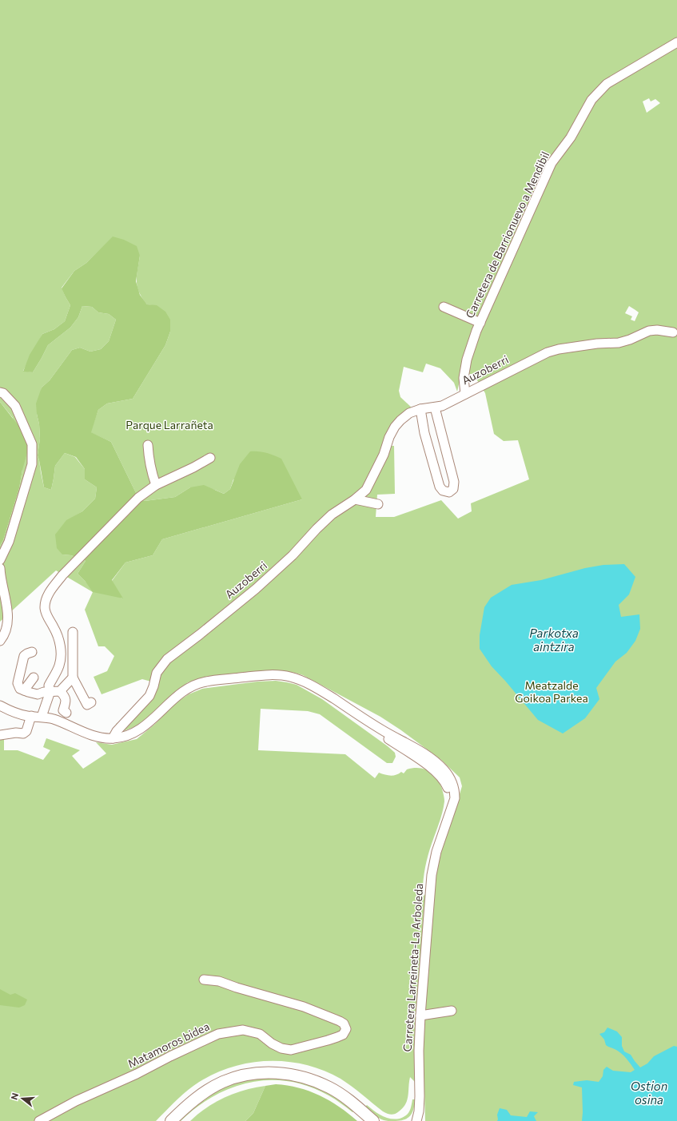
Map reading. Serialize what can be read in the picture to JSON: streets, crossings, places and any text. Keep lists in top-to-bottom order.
{
  "streets": {
    "street": [
      "Carretera de Barrionuevo a Mendibil",
      "Auzoberri",
      "Carretera Larreineta-La Arboleda",
      "Matamoros bidea"
    ]
  },
  "crossings": [
    ["Carretera de Barrionuevo a Mendibil", "Auzoberri"],
    ["Auzoberri", "Carretera Larreineta-La Arboleda"]
  ],
  "water": ["Parkotxa aintzira", "Ostion osina"],
  "parks": ["Parque Larrañeta", "Meatzalde Goikoa Parkea"],
  "north": "left"
}
